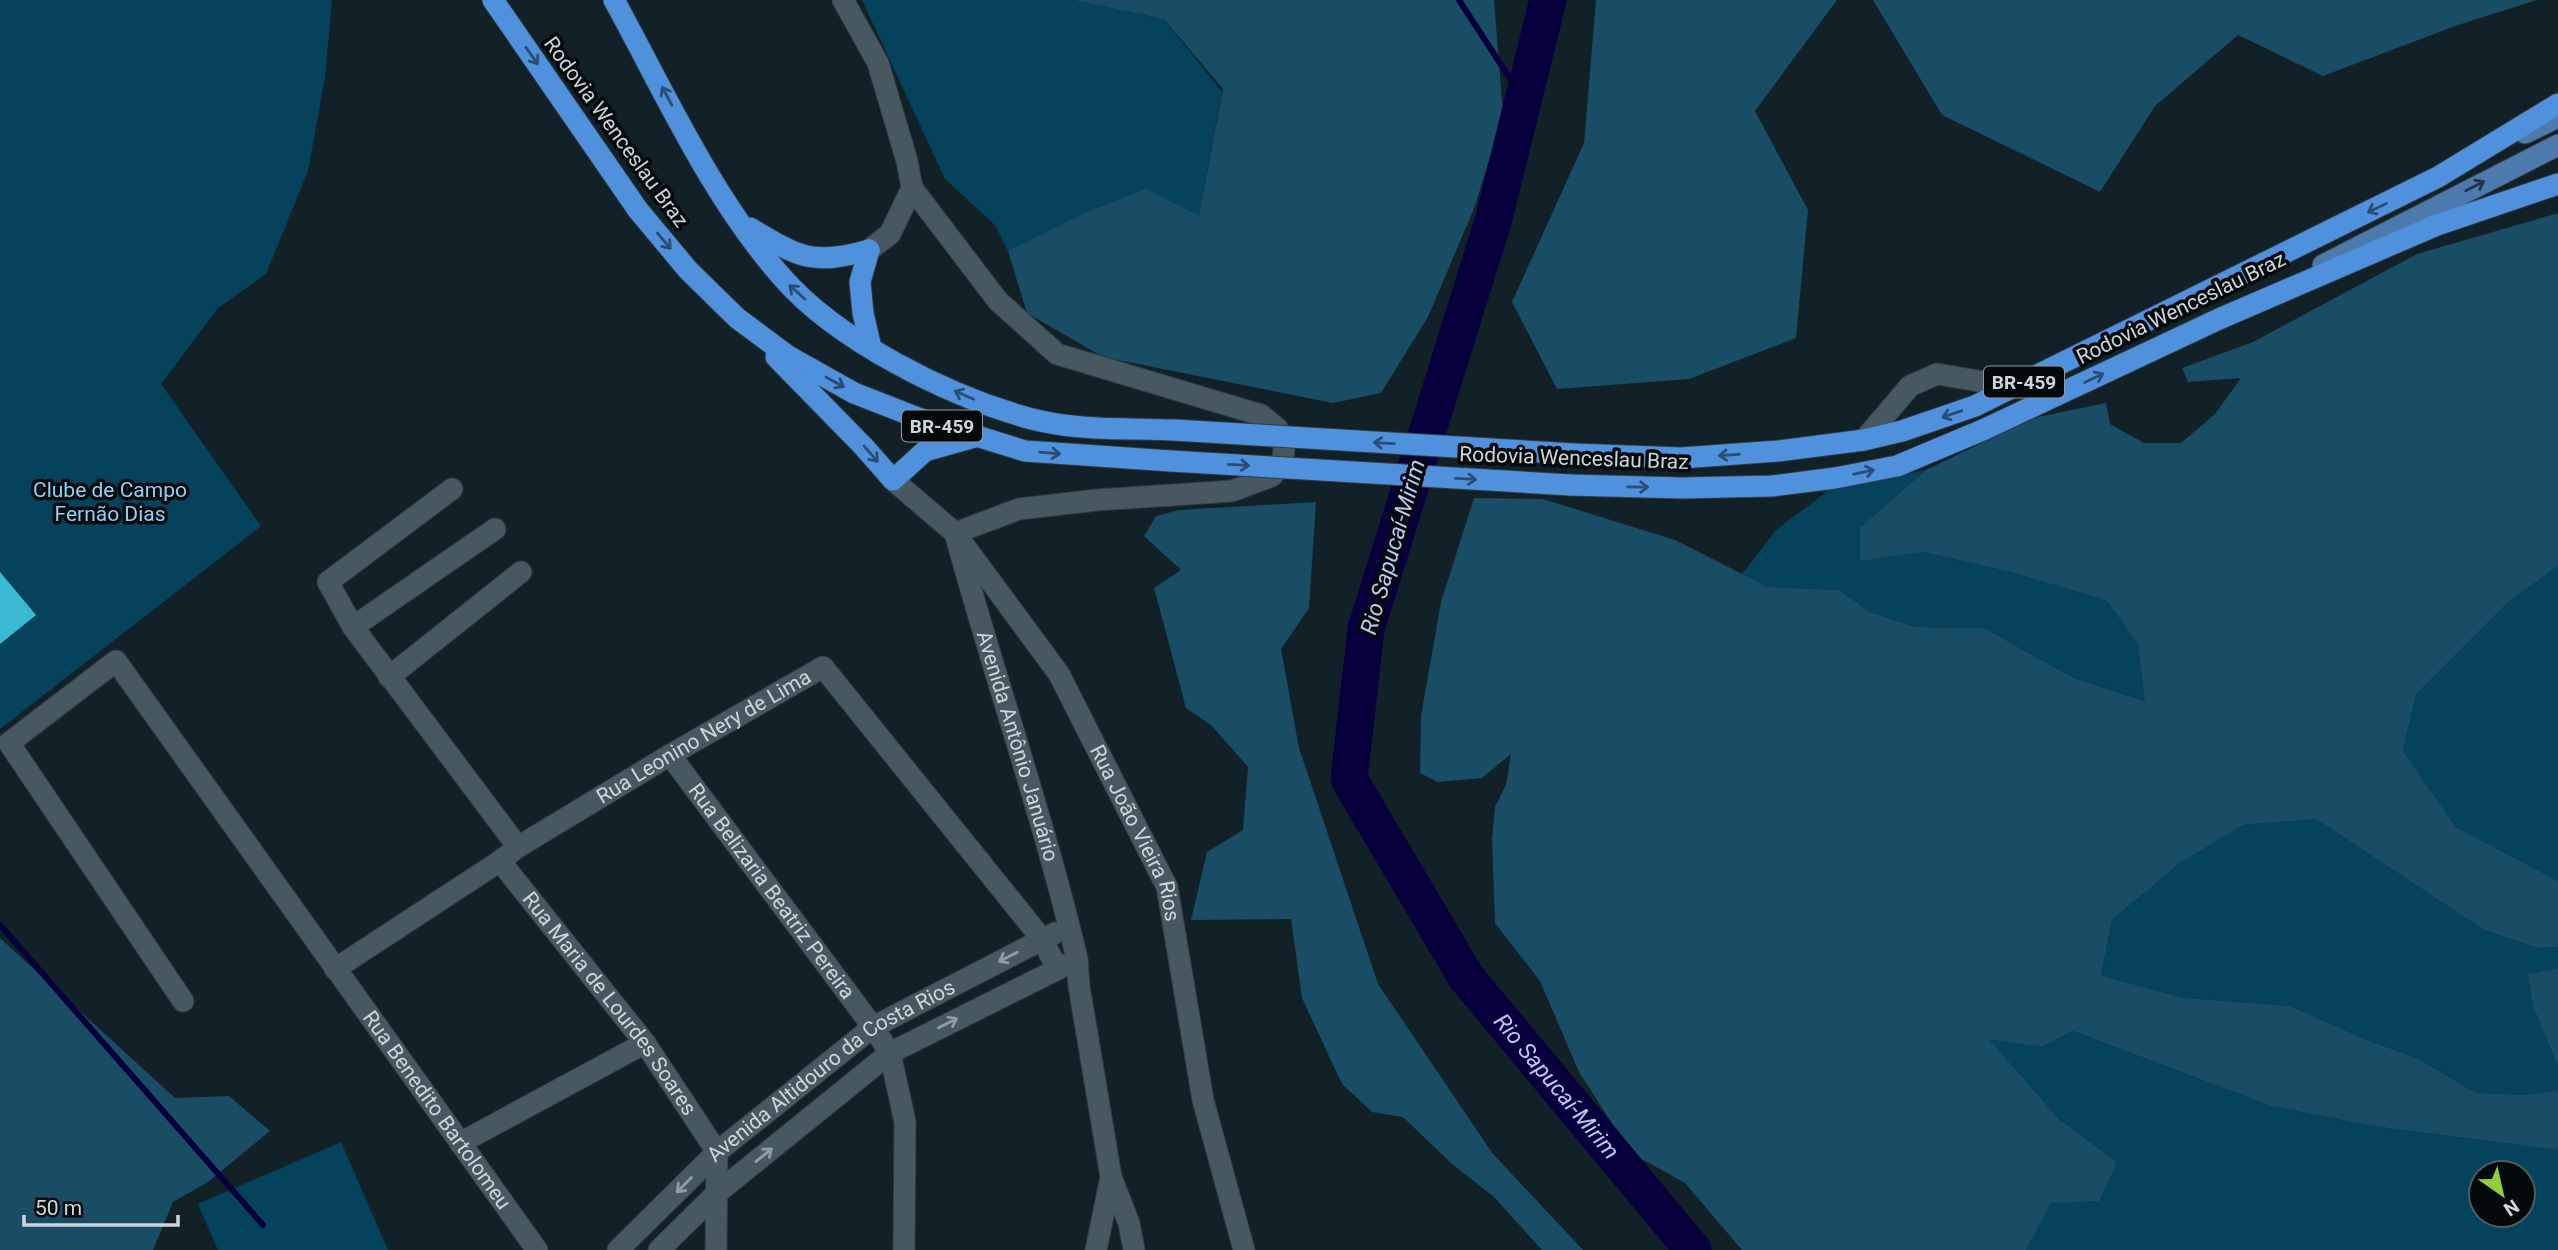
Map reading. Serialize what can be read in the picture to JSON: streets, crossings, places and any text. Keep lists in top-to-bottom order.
{
  "streets": {
    "highway": ["Rodovia Wenceslau Braz", "BR-459"],
    "street": [
      "Rua Leonino Nery de Lima",
      "Avenida Antônio Januário",
      "Rua João Vieira Rios",
      "Rua Belizaria Beatriz Pereira",
      "Rua Maria de Lourdes Soares",
      "Avenida Altidouro da Costa Rios",
      "Rua Benedito Bartolomeu"
    ]
  },
  "crossings": [
    ["Rodovia Wenceslau Braz", "BR-459"],
    ["Rua Leonino Nery de Lima", "Rua Belizaria Beatriz Pereira"],
    ["Rua Leonino Nery de Lima", "Rua Maria de Lourdes Soares"],
    ["Rua Leonino Nery de Lima", "Avenida Altidouro da Costa Rios"],
    ["Rua Leonino Nery de Lima", "Rua Benedito Bartolomeu"],
    ["Avenida Antônio Januário", "Rua João Vieira Rios"],
    ["Avenida Antônio Januário", "Avenida Altidouro da Costa Rios"],
    ["Rua Belizaria Beatriz Pereira", "Avenida Altidouro da Costa Rios"],
    ["Rua Maria de Lourdes Soares", "Avenida Altidouro da Costa Rios"]
  ],
  "water": ["Rio Sapucaí-Mirim"],
  "parks": ["Clube de Campo Fernão Dias"],
  "scale_bar": "50 m",
  "north": "bottom right"
}
